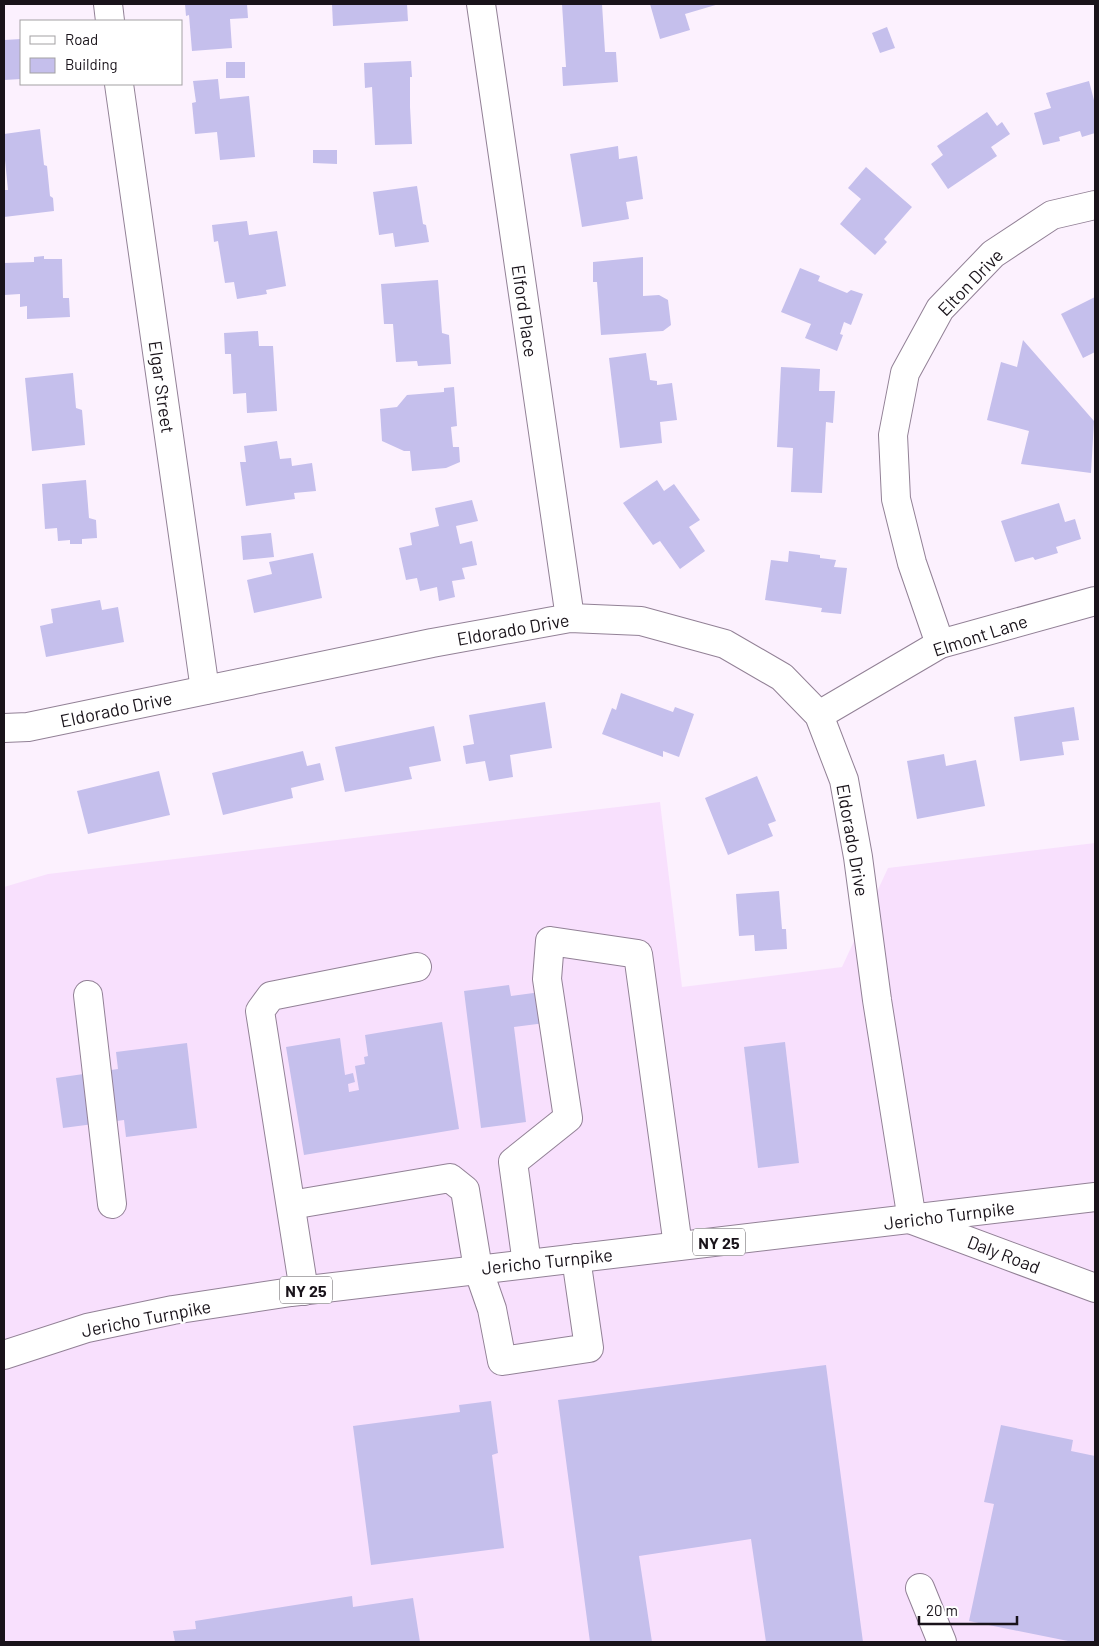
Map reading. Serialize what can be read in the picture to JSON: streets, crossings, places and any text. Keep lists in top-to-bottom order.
{
  "streets": {
    "street": [
      "Elton Drive",
      "Elford Place",
      "Elgar Street",
      "Eldorado Drive",
      "Elmont Lane",
      "Jericho Turnpike",
      "NY 25",
      "Daly Road"
    ]
  },
  "crossings": [
    ["Elton Drive", "Elmont Lane"],
    ["Elford Place", "Eldorado Drive"],
    ["Elgar Street", "Eldorado Drive"],
    ["Eldorado Drive", "Elmont Lane"],
    ["Eldorado Drive", "Jericho Turnpike"],
    ["Eldorado Drive", "Daly Road"],
    ["Jericho Turnpike", "Daly Road"]
  ],
  "legend": ["Road", "Building"],
  "scale_bar": "20 m"
}
